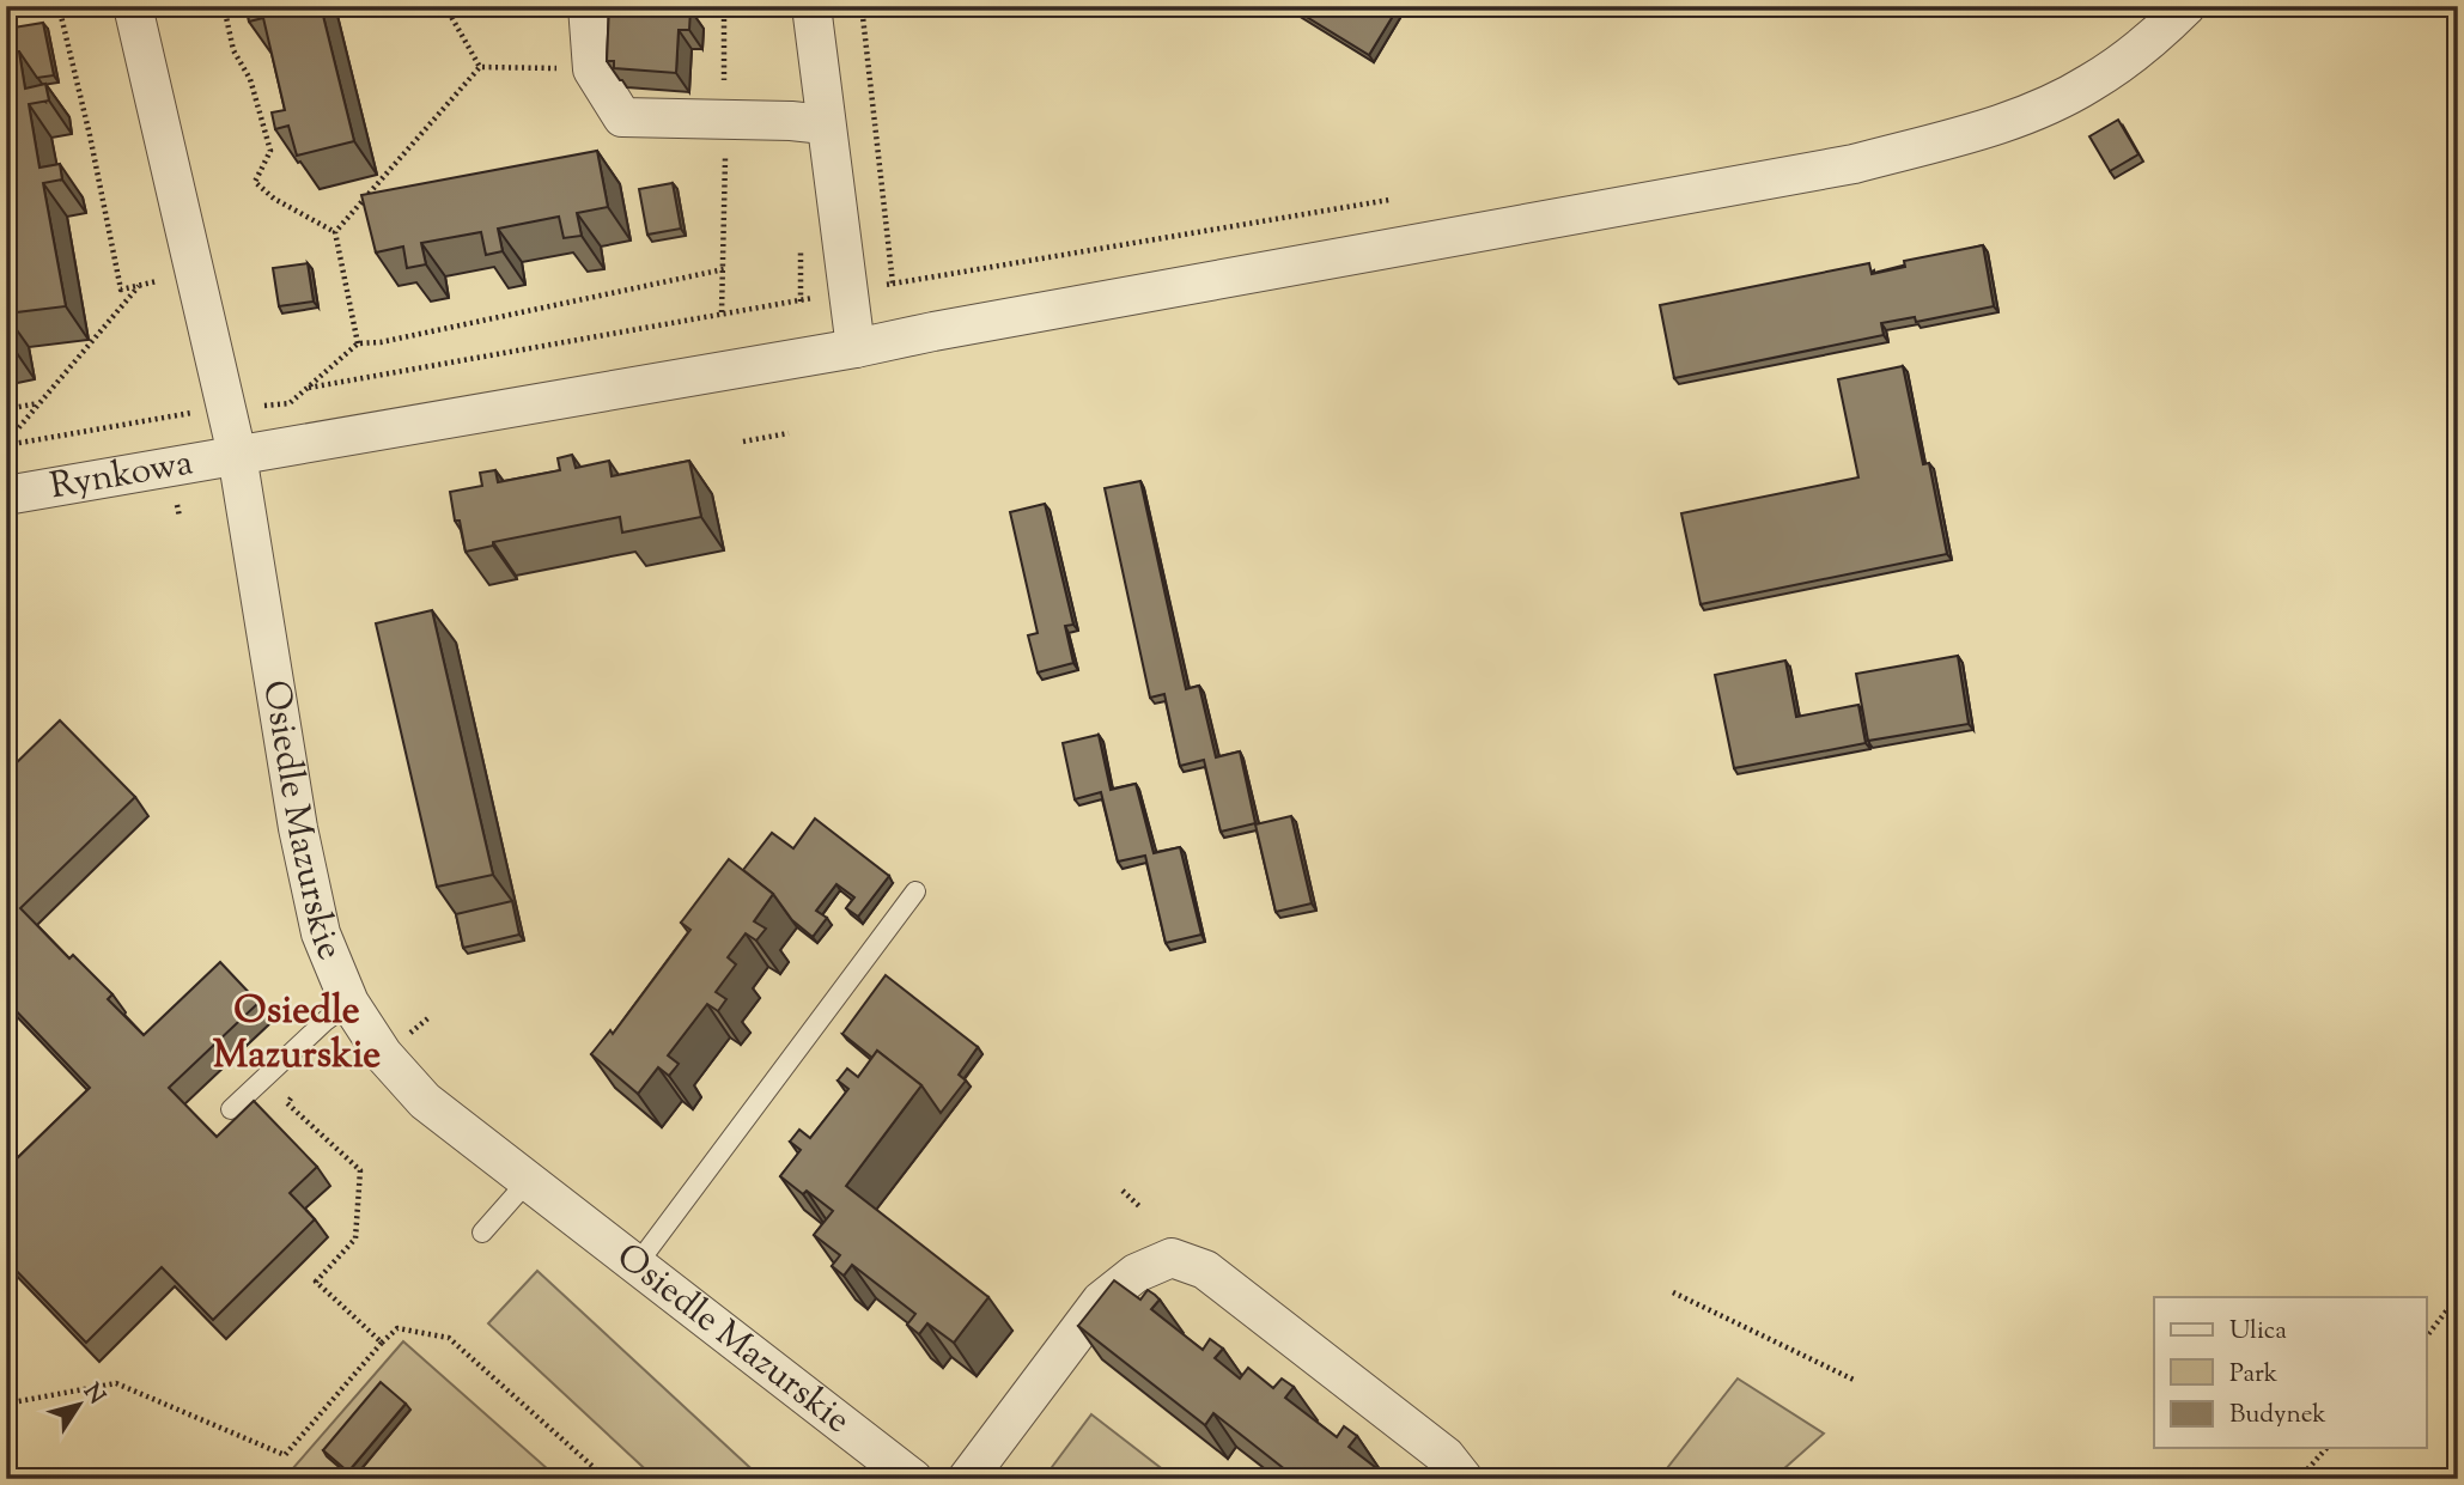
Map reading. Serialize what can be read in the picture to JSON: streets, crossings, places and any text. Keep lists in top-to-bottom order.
{
  "streets": {
    "street": ["Rynkowa", "Osiedle Mazurskie"]
  },
  "crossings": [
    ["Rynkowa", "Osiedle Mazurskie"]
  ],
  "districts": ["Osiedle Mazurskie"],
  "legend": ["Ulica", "Park", "Budynek"],
  "north": "top right"
}
